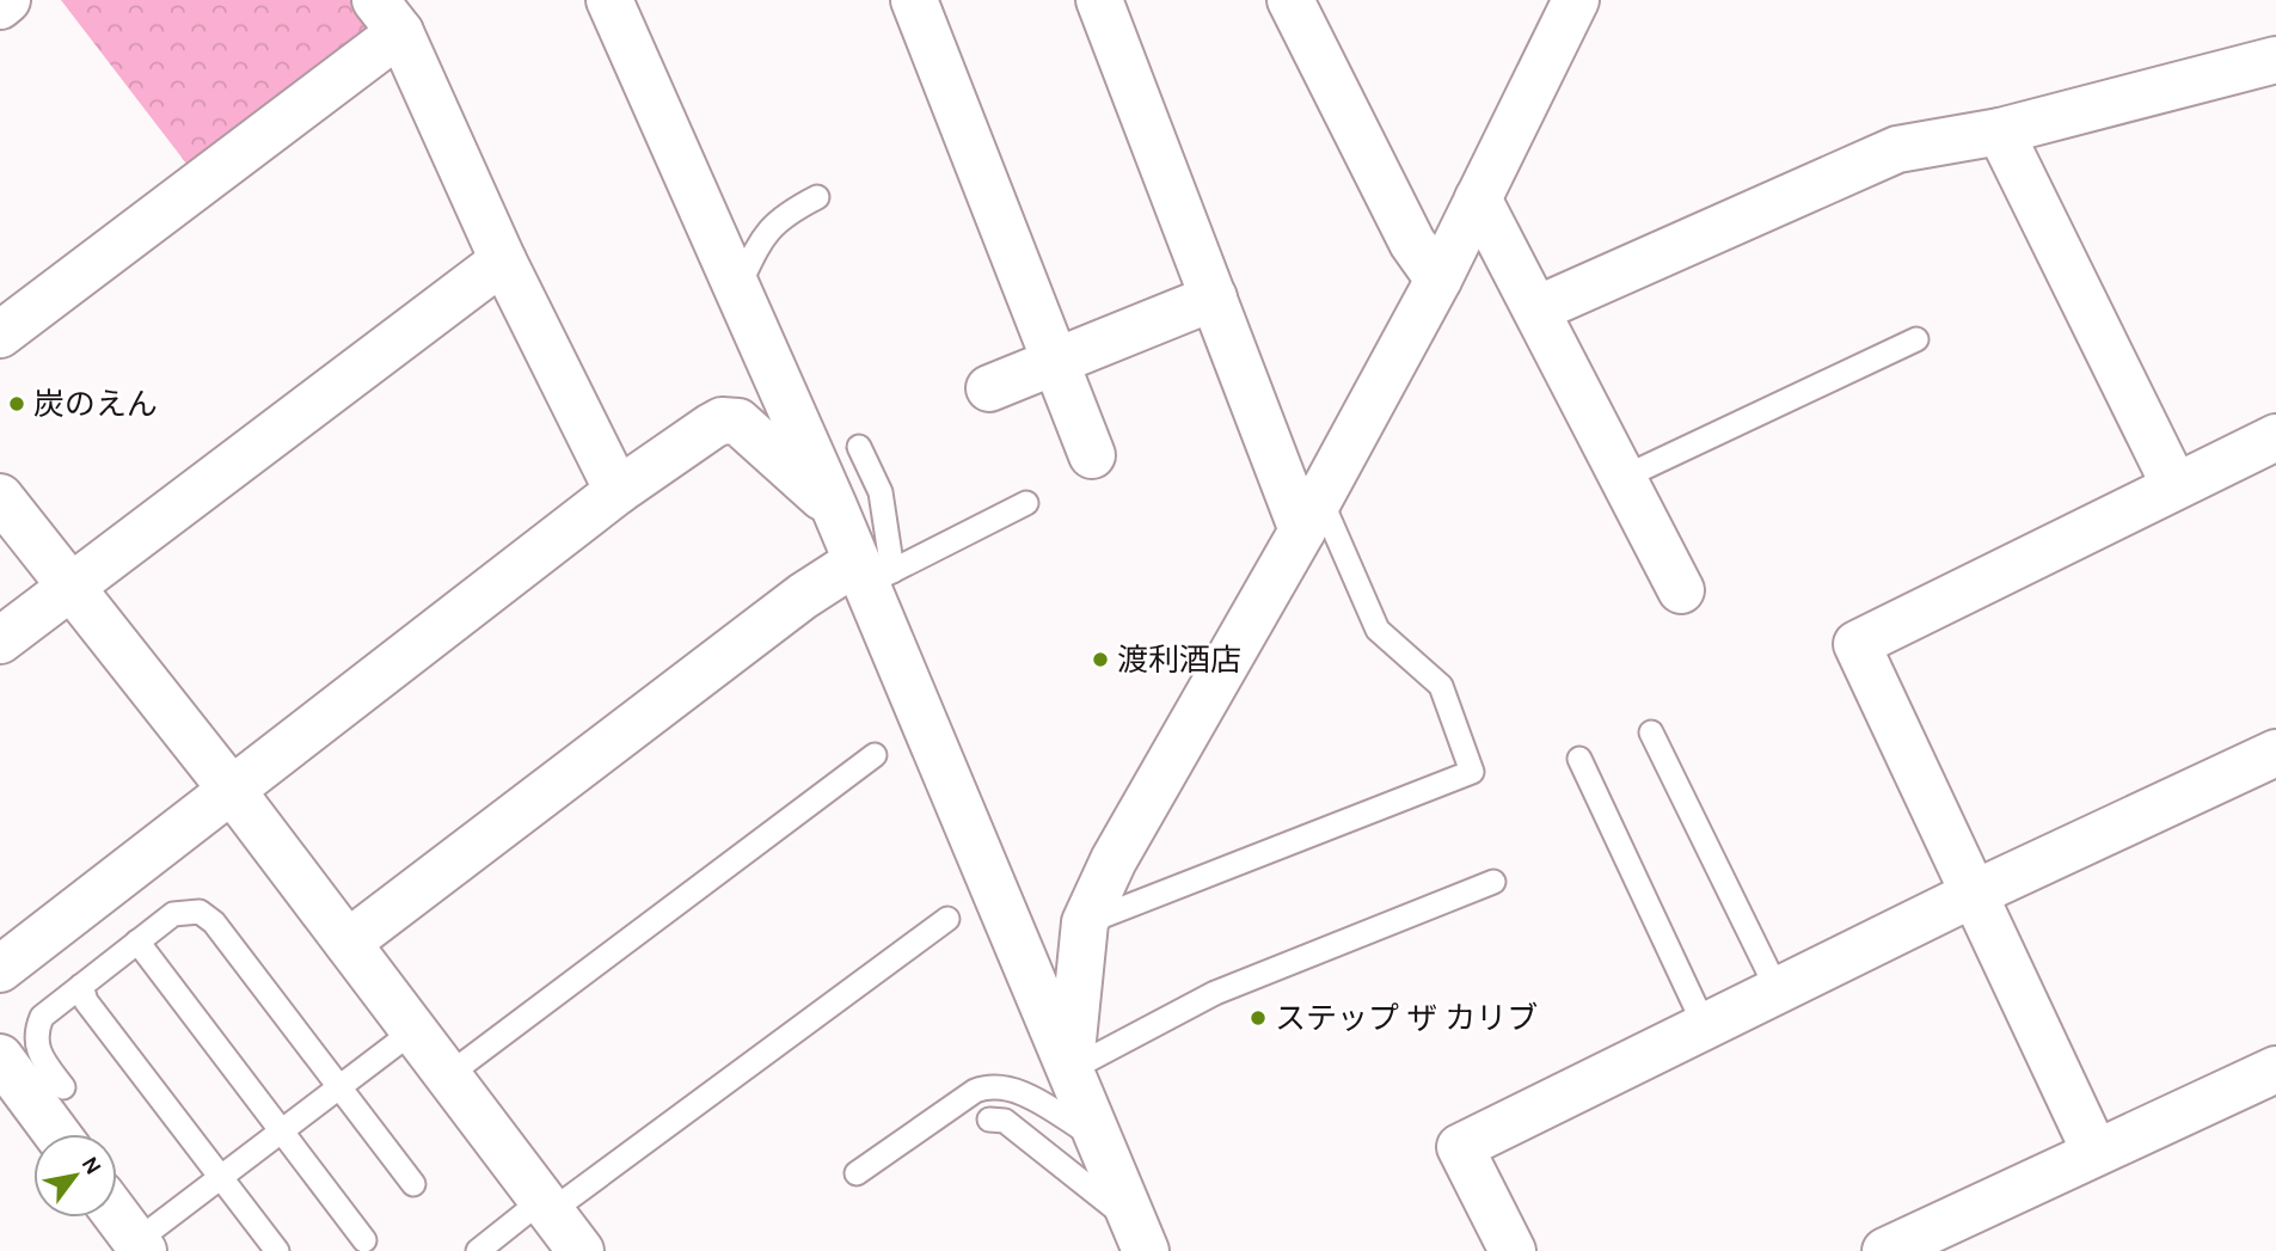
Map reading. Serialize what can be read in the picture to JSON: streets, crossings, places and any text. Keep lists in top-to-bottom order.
{
  "places": ["炭のえん", "渡利酒店", "ステップ ザ カリブ"],
  "north": "top right"
}
